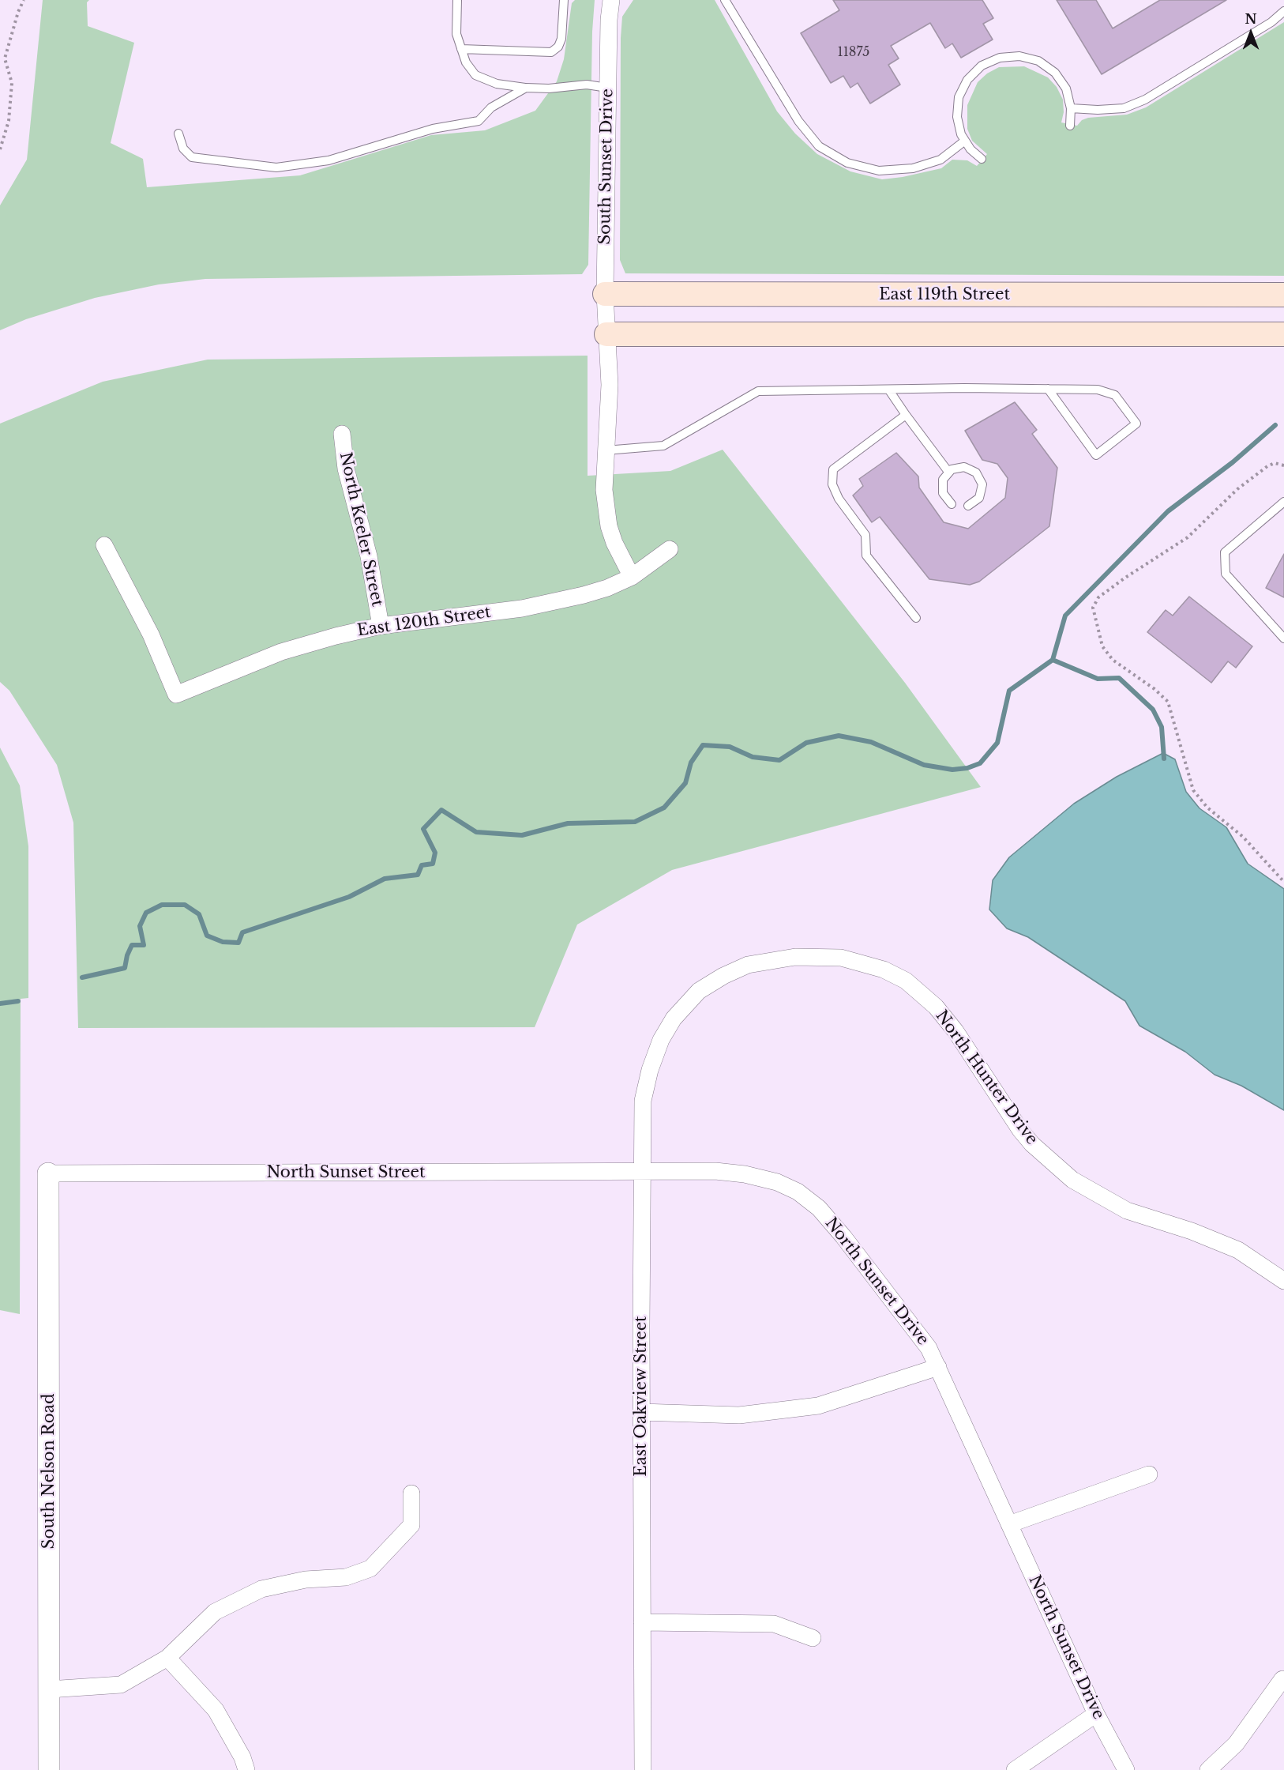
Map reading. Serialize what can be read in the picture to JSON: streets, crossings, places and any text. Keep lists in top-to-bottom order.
{
  "streets": {
    "main road": ["East 119th Street"],
    "street": [
      "South Sunset Drive",
      "North Keeler Street",
      "East 120th Street",
      "North Hunter Drive",
      "North Sunset Street",
      "North Sunset Drive",
      "East Oakview Street",
      "South Nelson Road"
    ]
  },
  "crossings": [
    ["South Sunset Drive", "East 119th Street"],
    ["South Sunset Drive", "East 120th Street"],
    ["North Keeler Street", "East 120th Street"],
    ["North Hunter Drive", "North Sunset Street"],
    ["North Hunter Drive", "North Sunset Drive"],
    ["North Hunter Drive", "East Oakview Street"],
    ["North Sunset Street", "North Sunset Drive"],
    ["North Sunset Street", "East Oakview Street"],
    ["North Sunset Street", "South Nelson Road"],
    ["North Sunset Drive", "East Oakview Street"]
  ],
  "house_numbers": ["11875"],
  "north": "top"
}
